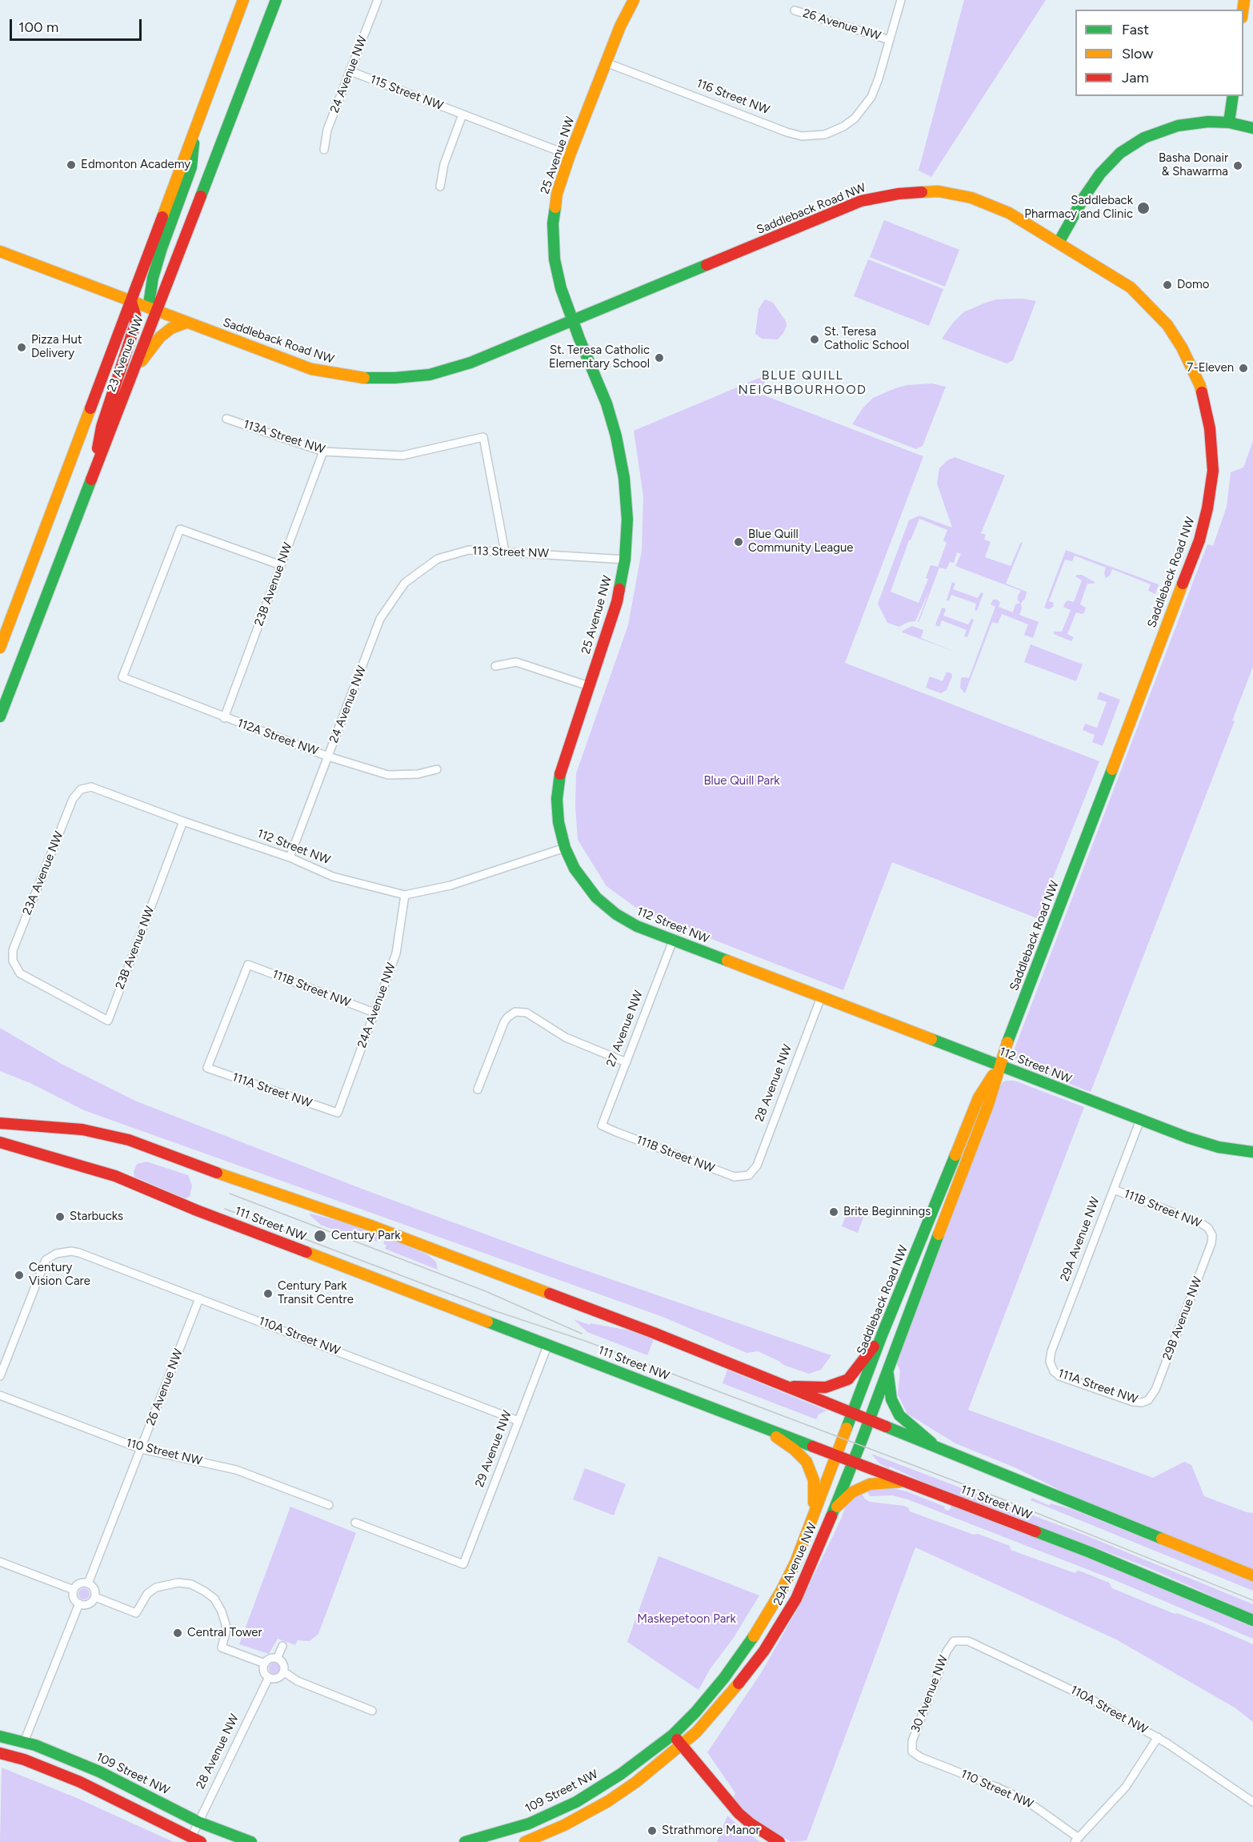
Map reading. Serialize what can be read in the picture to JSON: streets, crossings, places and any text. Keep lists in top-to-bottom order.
{
  "streets": {
    "street": [
      "26 Avenue NW",
      "24 Avenue NW",
      "115 Street NW",
      "116 Street NW",
      "25 Avenue NW",
      "Saddleback Road NW",
      "23 Avenue NW",
      "113A Street NW",
      "113 Street NW",
      "23B Avenue NW",
      "112A Street NW",
      "112 Street NW",
      "23A Avenue NW",
      "111B Street NW",
      "24A Avenue NW",
      "27 Avenue NW",
      "28 Avenue NW",
      "111A Street NW",
      "111 Street NW",
      "29A Avenue NW",
      "29B Avenue NW",
      "110A Street NW",
      "29 Avenue NW",
      "110 Street NW",
      "30 Avenue NW",
      "109 Street NW"
    ]
  },
  "crossings": [
    ["26 Avenue NW", "116 Street NW"],
    ["26 Avenue NW", "110A Street NW"],
    ["26 Avenue NW", "110 Street NW"],
    ["24 Avenue NW", "115 Street NW"],
    ["24 Avenue NW", "113 Street NW"],
    ["24 Avenue NW", "112A Street NW"],
    ["24 Avenue NW", "112 Street NW"],
    ["115 Street NW", "25 Avenue NW"],
    ["116 Street NW", "25 Avenue NW"],
    ["25 Avenue NW", "Saddleback Road NW"],
    ["25 Avenue NW", "113 Street NW"],
    ["25 Avenue NW", "112 Street NW"],
    ["Saddleback Road NW", "23 Avenue NW"],
    ["Saddleback Road NW", "112 Street NW"],
    ["Saddleback Road NW", "29A Avenue NW"],
    ["113A Street NW", "113 Street NW"],
    ["113A Street NW", "23B Avenue NW"],
    ["23B Avenue NW", "112A Street NW"],
    ["23B Avenue NW", "112 Street NW"],
    ["23B Avenue NW", "23A Avenue NW"],
    ["112 Street NW", "23A Avenue NW"],
    ["112 Street NW", "24A Avenue NW"],
    ["112 Street NW", "27 Avenue NW"],
    ["112 Street NW", "28 Avenue NW"],
    ["112 Street NW", "29A Avenue NW"],
    ["111B Street NW", "24A Avenue NW"],
    ["111B Street NW", "27 Avenue NW"],
    ["111B Street NW", "28 Avenue NW"],
    ["111B Street NW", "111A Street NW"],
    ["111B Street NW", "29A Avenue NW"],
    ["111B Street NW", "29B Avenue NW"],
    ["24A Avenue NW", "111A Street NW"],
    ["28 Avenue NW", "109 Street NW"],
    ["111A Street NW", "29A Avenue NW"],
    ["111A Street NW", "29B Avenue NW"],
    ["111 Street NW", "29A Avenue NW"],
    ["111 Street NW", "29 Avenue NW"],
    ["29A Avenue NW", "109 Street NW"],
    ["110A Street NW", "29 Avenue NW"],
    ["110A Street NW", "30 Avenue NW"],
    ["110 Street NW", "30 Avenue NW"]
  ],
  "districts": ["BLUE QUILL NEIGHBOURHOOD"],
  "parks": ["Blue Quill Park", "Maskepetoon Park"],
  "places": [
    "Edmonton Academy",
    "Basha Donair & Shawarma",
    "Saddleback Pharmacy and Clinic",
    "Domo",
    "St. Teresa Catholic School",
    "Pizza Hut Delivery",
    "St. Teresa Catholic Elementary School",
    "7-Eleven",
    "Blue Quill Community League",
    "Brite Beginnings",
    "Starbucks",
    "Century Park",
    "Century Vision Care",
    "Century Park Transit Centre",
    "Central Tower",
    "Strathmore Manor"
  ],
  "legend": ["Fast", "Slow", "Jam"],
  "scale_bar": "100 m"
}
